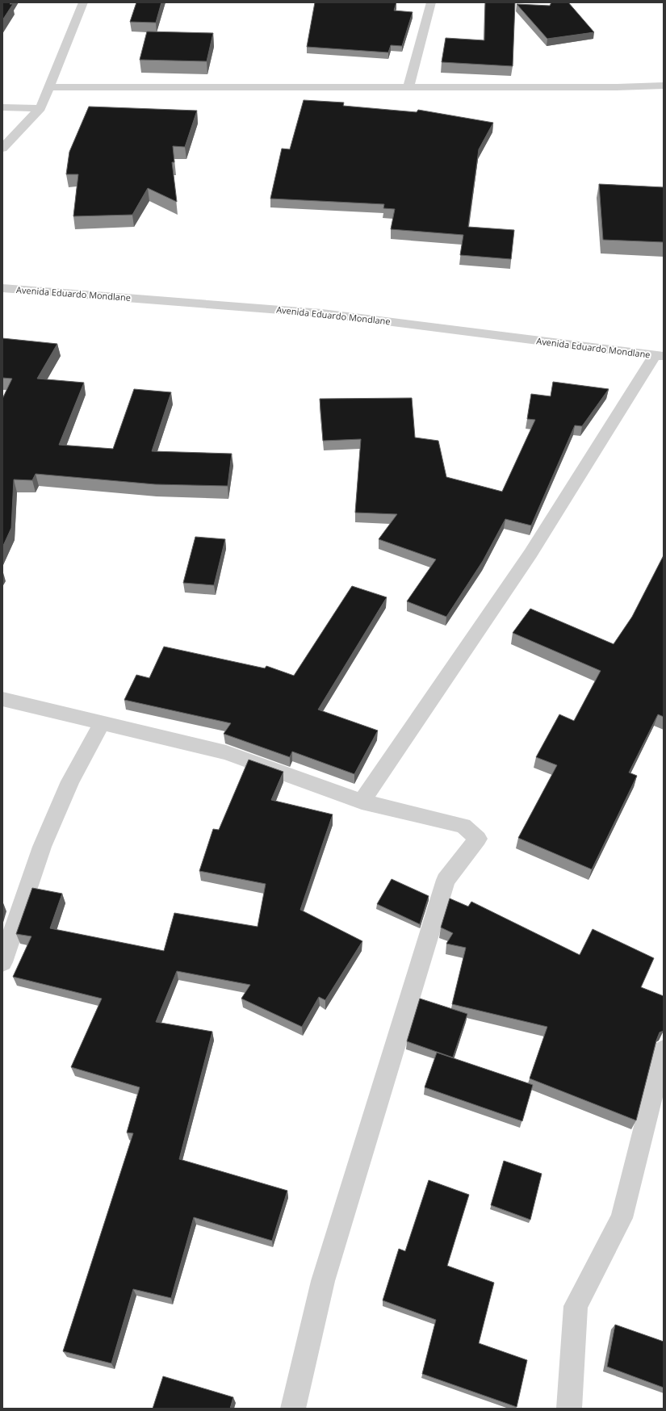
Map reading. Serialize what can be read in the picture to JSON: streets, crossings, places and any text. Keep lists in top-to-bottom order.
{
  "streets": {
    "street": ["Avenida Eduardo Mondlane"]
  }
}
